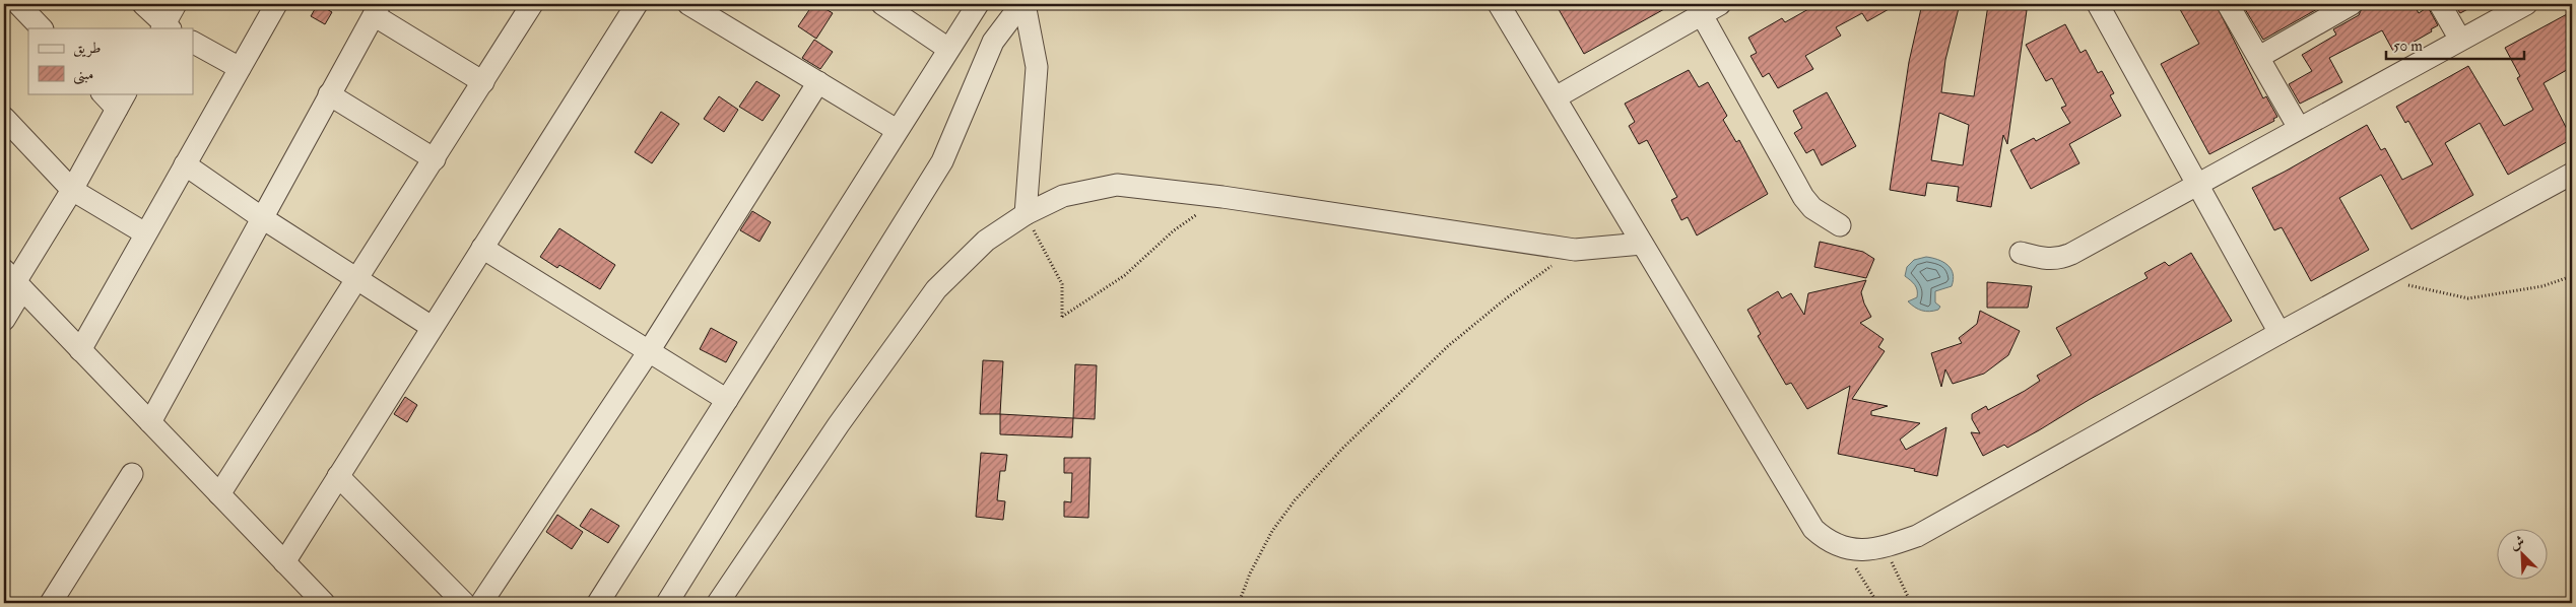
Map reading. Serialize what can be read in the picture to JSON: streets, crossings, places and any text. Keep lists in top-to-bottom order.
{
  "legend": ["طريق", "مبنى"],
  "scale_bar": "50 m",
  "north": "top left"
}
